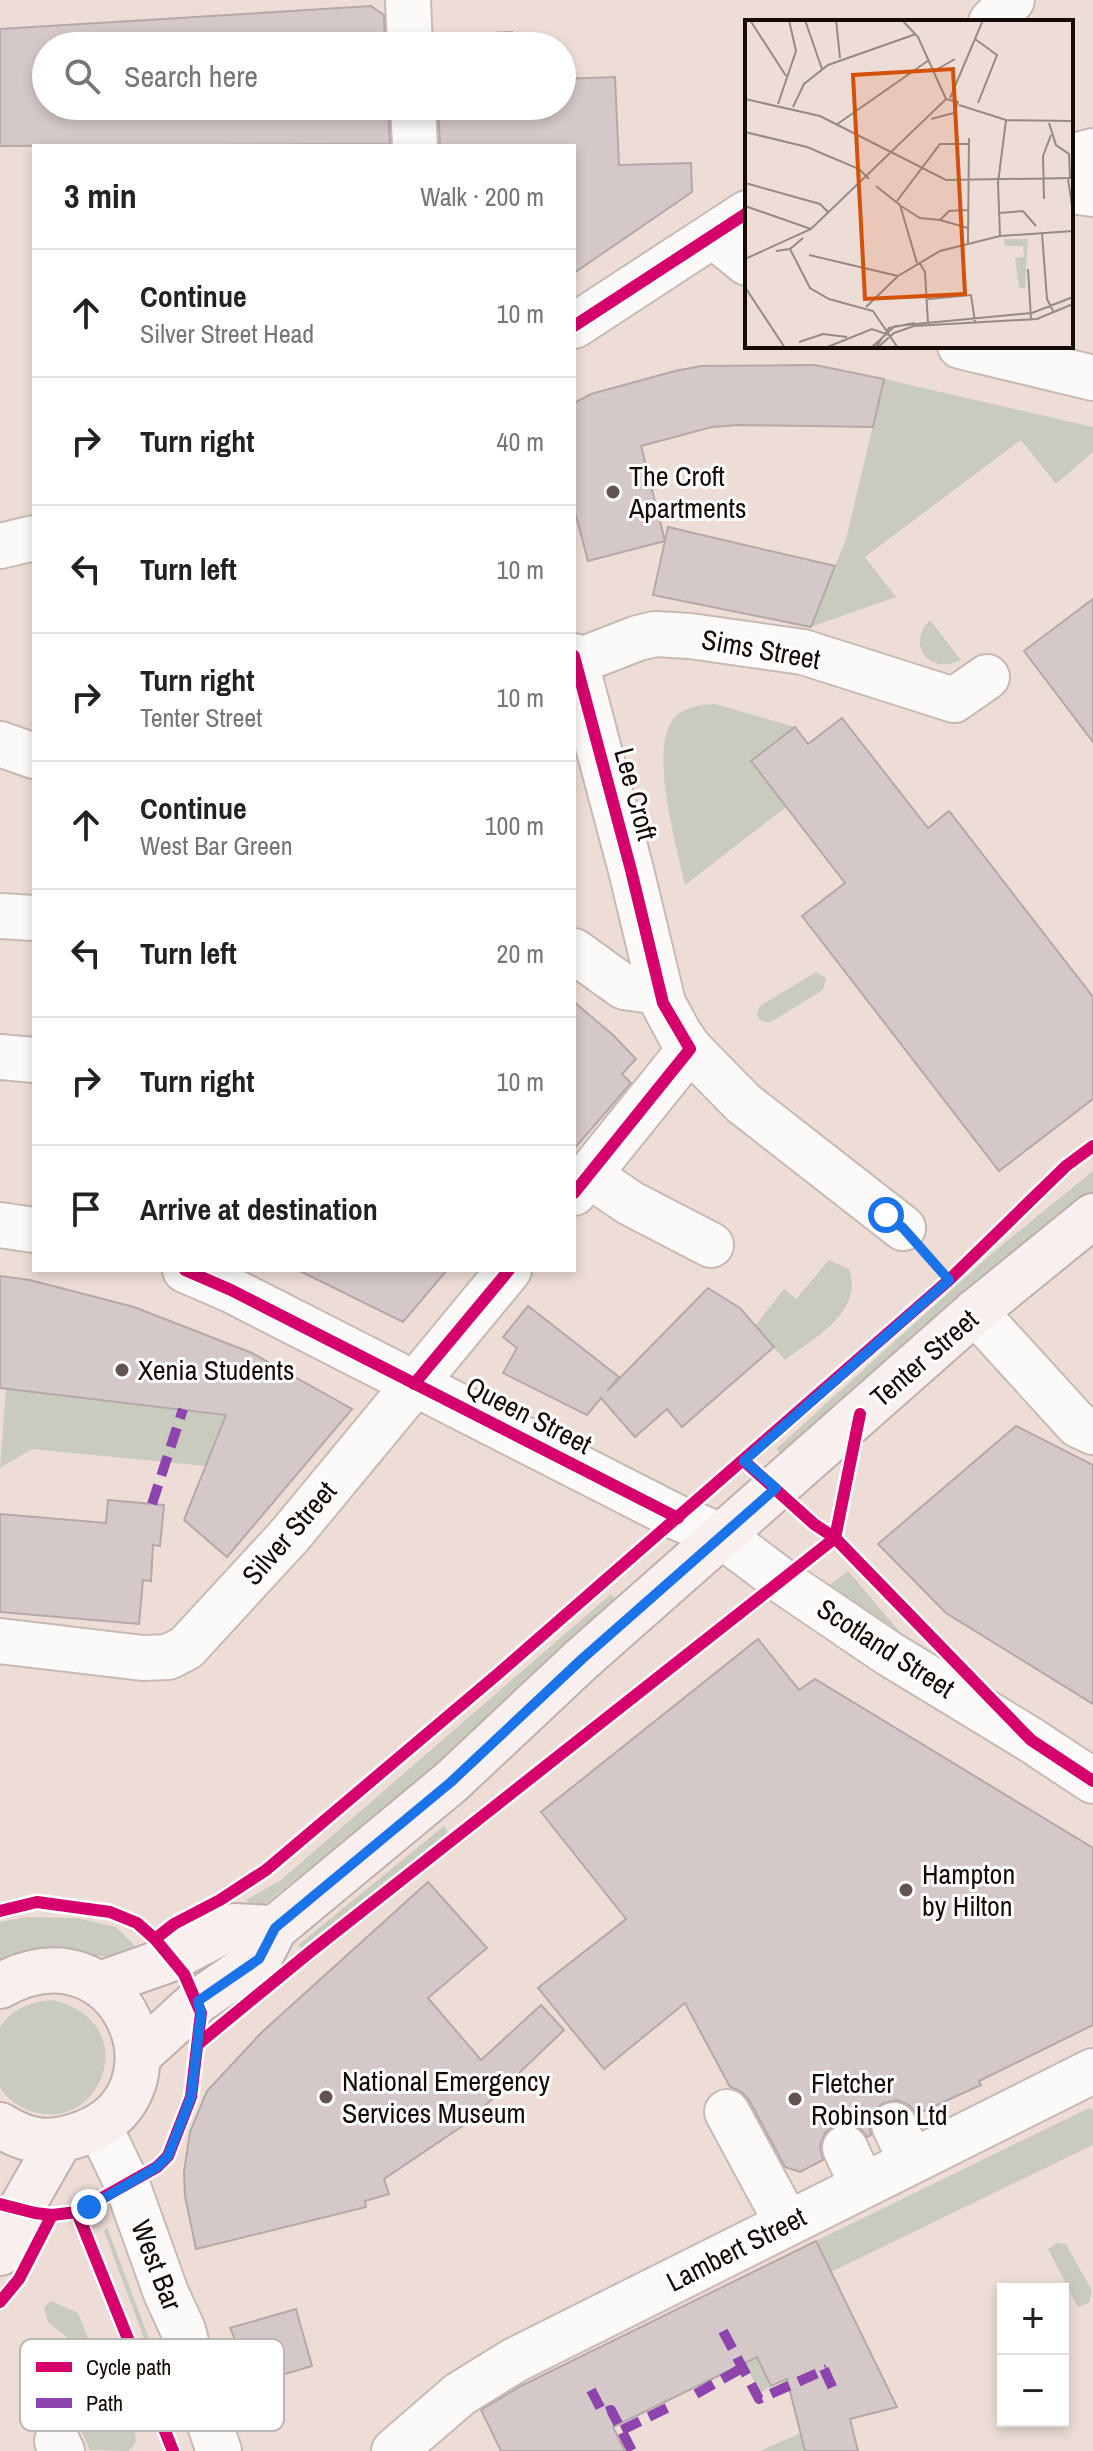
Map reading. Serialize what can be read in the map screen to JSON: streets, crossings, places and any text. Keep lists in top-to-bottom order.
{
  "streets": {
    "main road": ["Tenter Street"],
    "street": [
      "Sims Street",
      "Lee Croft",
      "Queen Street",
      "Silver Street",
      "Scotland Street",
      "Lambert Street",
      "West Bar"
    ]
  },
  "crossings": [
    ["Tenter Street", "Queen Street"],
    ["Tenter Street", "Scotland Street"],
    ["Queen Street", "Silver Street"],
    ["Queen Street", "Scotland Street"]
  ],
  "places": [
    "The Croft Apartments",
    "Xenia Students",
    "Hampton by Hilton",
    "National Emergency Services Museum",
    "Fletcher Robinson Ltd"
  ],
  "legend": ["Cycle path", "Path"],
  "page": {
    "search": "Search here",
    "heading": ["3 min", "Walk · 200 m"],
    "list": [
      ["Continue", "Silver Street Head", "10 m"],
      ["Turn right", "40 m"],
      ["Turn left", "10 m"],
      ["Turn right", "Tenter Street", "10 m"],
      ["Continue", "West Bar Green", "100 m"],
      ["Turn left", "20 m"],
      ["Turn right", "10 m"],
      "Arrive at destination"
    ],
    "map_buttons": ["+", "−"]
  }
}
